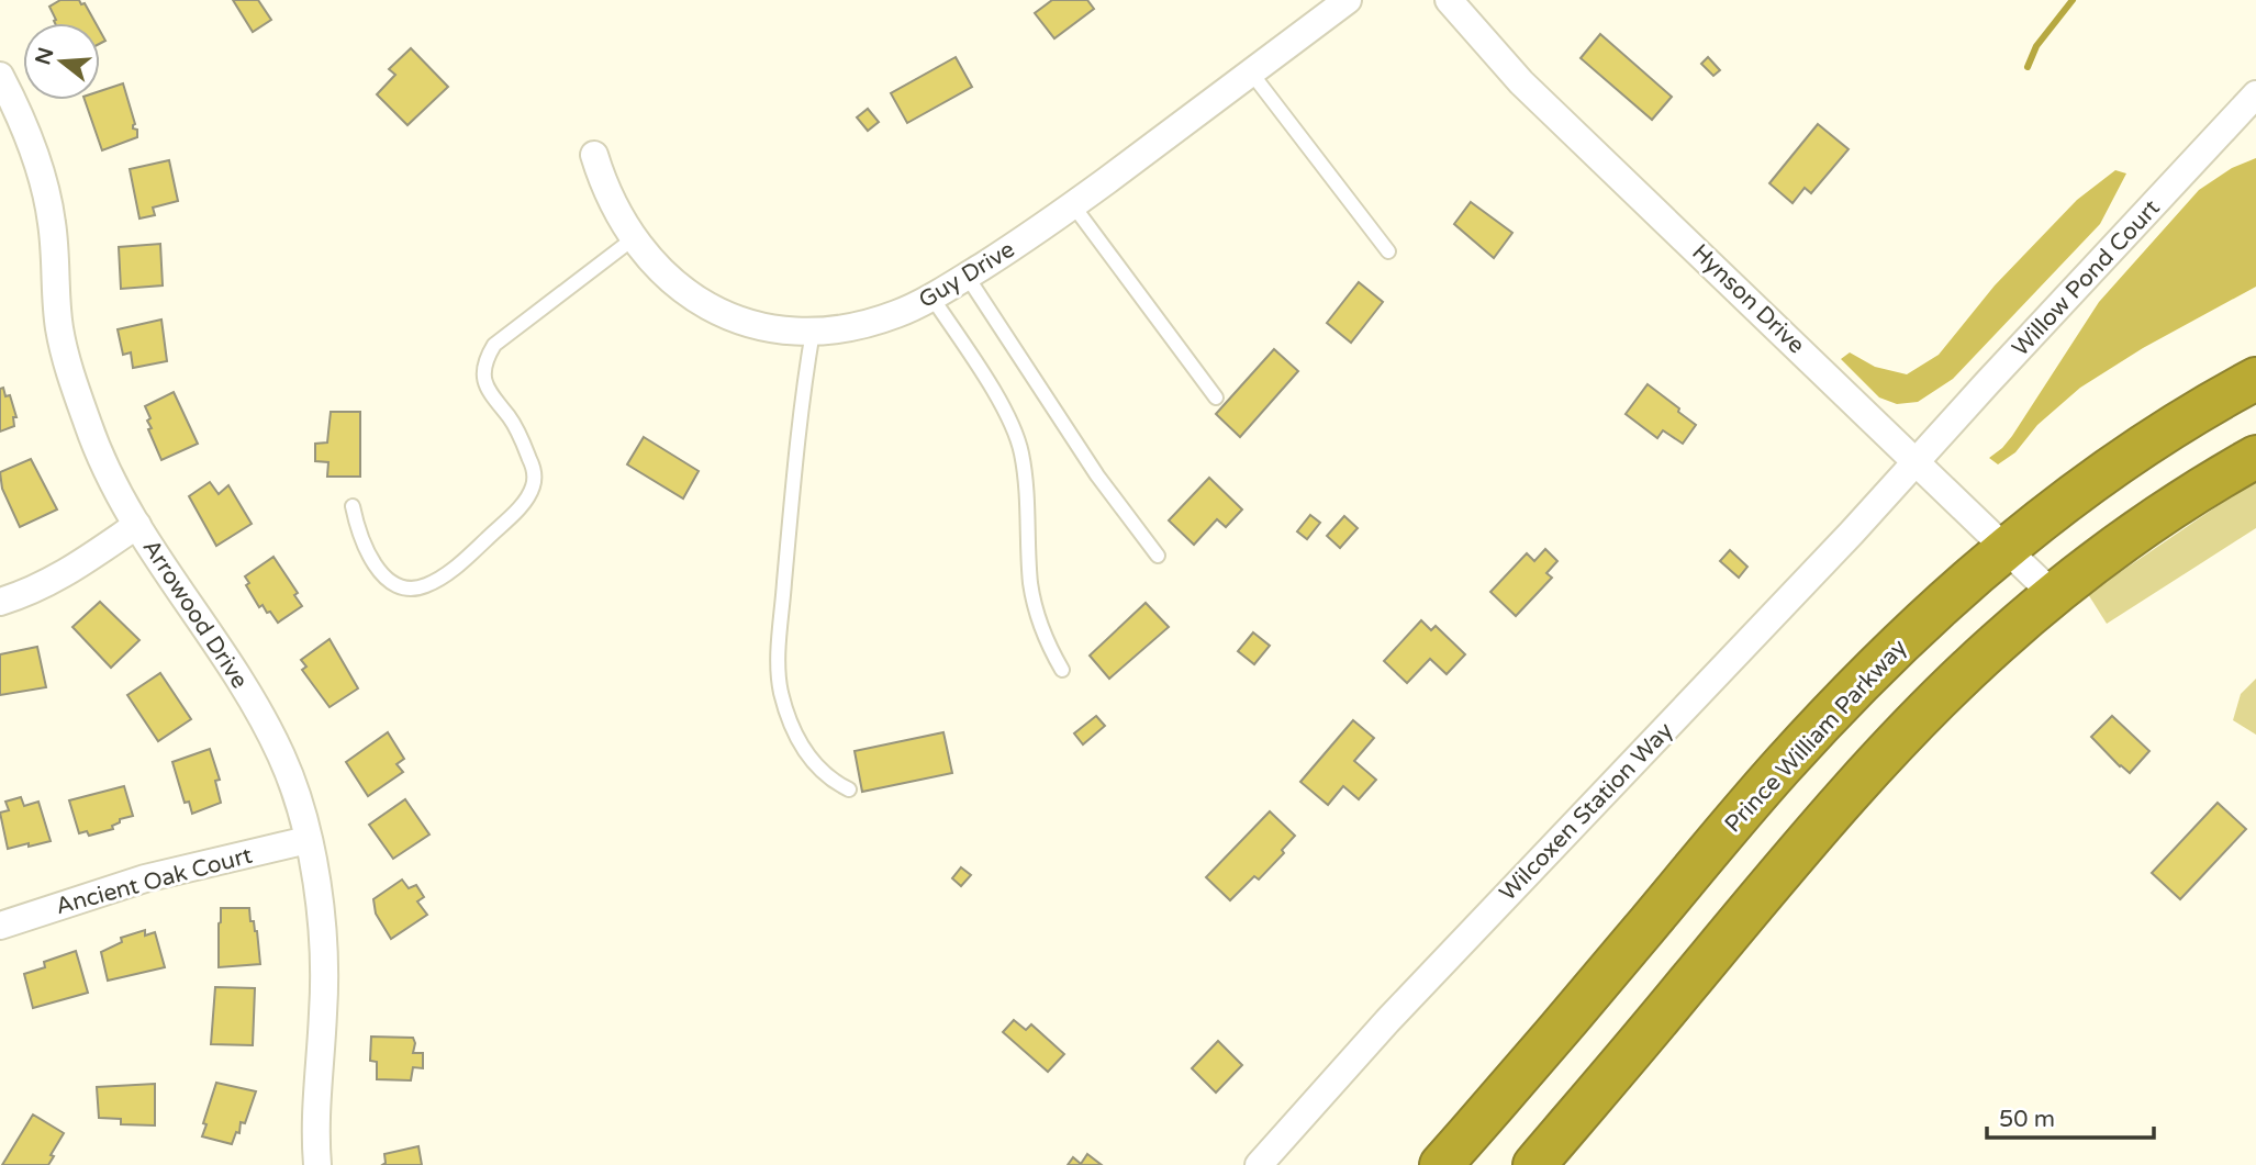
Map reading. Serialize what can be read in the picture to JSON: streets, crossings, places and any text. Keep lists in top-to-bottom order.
{
  "streets": {
    "highway": ["Prince William Parkway"],
    "street": [
      "Guy Drive",
      "Willow Pond Court",
      "Hynson Drive",
      "Arrowood Drive",
      "Wilcoxen Station Way",
      "Ancient Oak Court"
    ]
  },
  "crossings": [
    ["Willow Pond Court", "Hynson Drive"],
    ["Willow Pond Court", "Wilcoxen Station Way"],
    ["Hynson Drive", "Prince William Parkway"],
    ["Hynson Drive", "Wilcoxen Station Way"],
    ["Arrowood Drive", "Ancient Oak Court"]
  ],
  "scale_bar": "50 m",
  "north": "left"
}
